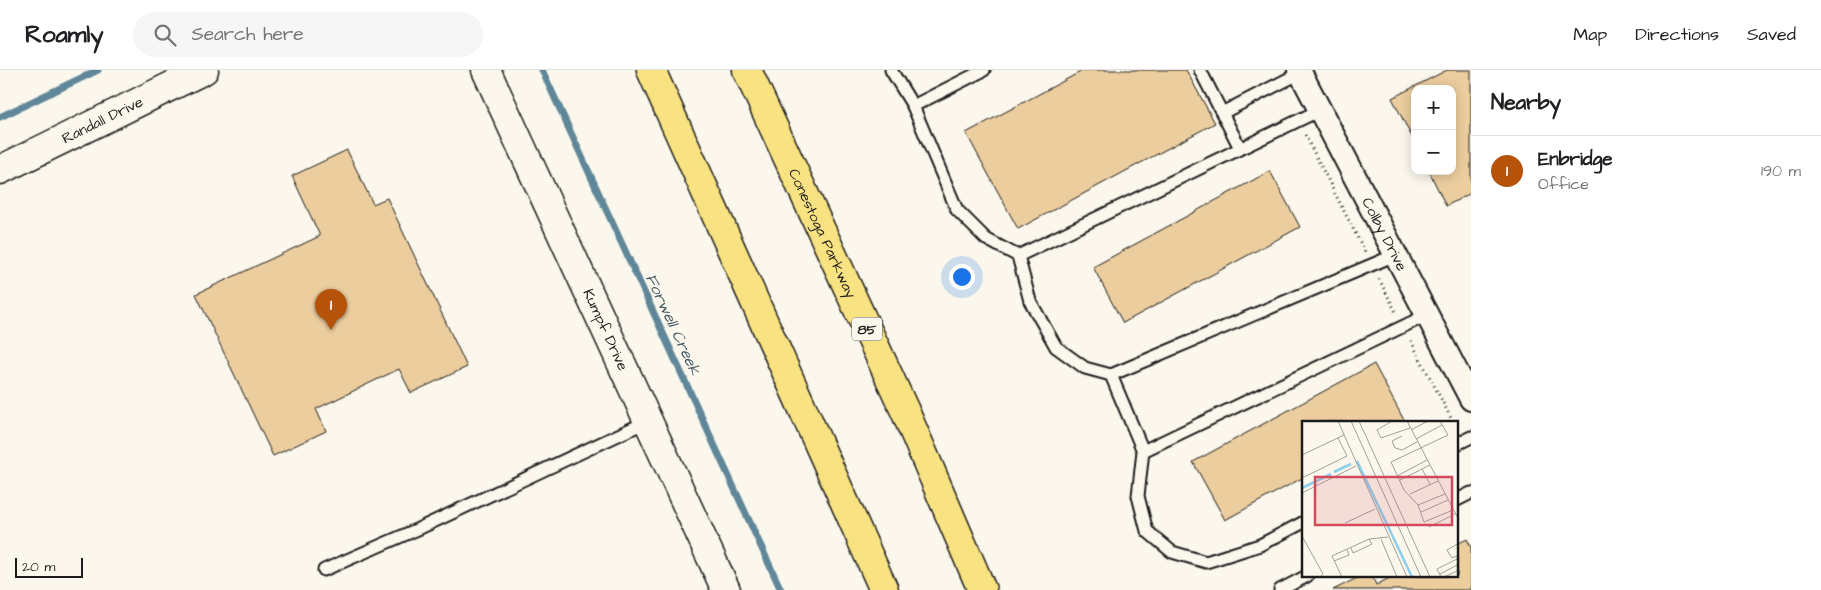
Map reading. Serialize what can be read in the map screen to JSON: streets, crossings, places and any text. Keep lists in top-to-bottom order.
{
  "streets": {
    "highway": ["Conestoga Parkway", "85"],
    "street": ["Randall Drive", "Colby Drive", "Kumpf Drive"]
  },
  "water": ["Forwell Creek"],
  "scale_bar": "20 m",
  "page": {
    "header": "Roamly",
    "search": "Search here",
    "nav": ["Map", "Directions", "Saved"],
    "heading": "Nearby",
    "map_buttons": ["+", "−"],
    "list": [
      {
        "mark": "1",
        "name": "Enbridge",
        "note": "Office",
        "value": "190 m"
      }
    ],
    "pins": "1",
    "scale": "20 m"
  }
}
